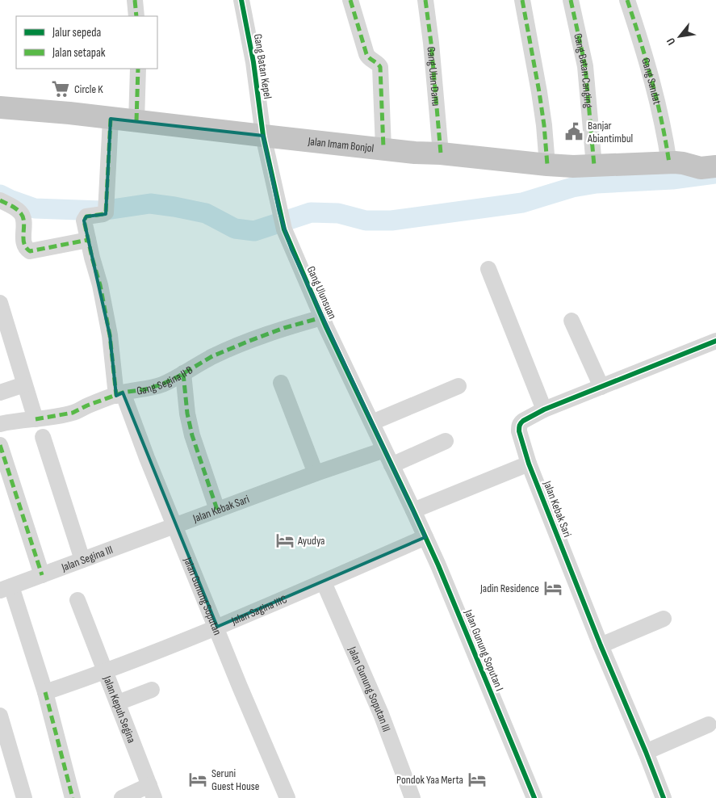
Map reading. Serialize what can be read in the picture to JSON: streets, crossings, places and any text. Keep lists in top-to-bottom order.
{
  "streets": {
    "highway": ["Jalan Imam Bonjol"],
    "street": [
      "Gang Batan Kepel",
      "Gang Batan Canging",
      "Gang Ulun Danu",
      "Gang Sandat",
      "Gang Ulunsuan",
      "Gang Segina II B",
      "Jalan Kebak Sari",
      "Jalan Segina III",
      "Jalan Gunung Soputan",
      "Jalan Sagina IIIC",
      "Jalan Gunung Soputan I",
      "Jalan Gunung Soputan III",
      "Jalan Kepuh Segina"
    ]
  },
  "crossings": [
    ["Gang Batan Kepel", "Jalan Imam Bonjol"],
    ["Gang Batan Kepel", "Gang Ulunsuan"],
    ["Gang Batan Canging", "Jalan Imam Bonjol"],
    ["Gang Ulun Danu", "Jalan Imam Bonjol"],
    ["Gang Sandat", "Jalan Imam Bonjol"],
    ["Jalan Imam Bonjol", "Gang Ulunsuan"],
    ["Jalan Imam Bonjol", "Jalan Gunung Soputan"],
    ["Gang Ulunsuan", "Gang Segina II B"],
    ["Gang Ulunsuan", "Jalan Kebak Sari"],
    ["Gang Segina II B", "Jalan Gunung Soputan"],
    ["Jalan Kebak Sari", "Jalan Segina III"],
    ["Jalan Kebak Sari", "Jalan Gunung Soputan"],
    ["Jalan Segina III", "Jalan Gunung Soputan"],
    ["Jalan Gunung Soputan", "Jalan Sagina IIIC"],
    ["Jalan Sagina IIIC", "Jalan Gunung Soputan I"],
    ["Jalan Sagina IIIC", "Jalan Gunung Soputan III"],
    ["Jalan Sagina IIIC", "Jalan Kepuh Segina"]
  ],
  "places": {
    "supermarket": ["Circle K"],
    "public building": ["Banjar Abiantimbul"],
    "hotel": [
      "Ayudya",
      "Jadin Residence",
      "Seruni Guest House",
      "Pondok Yaa Merta"
    ]
  },
  "legend": ["Jalur sepeda", "Jalan setapak"],
  "north": "bottom left"
}
